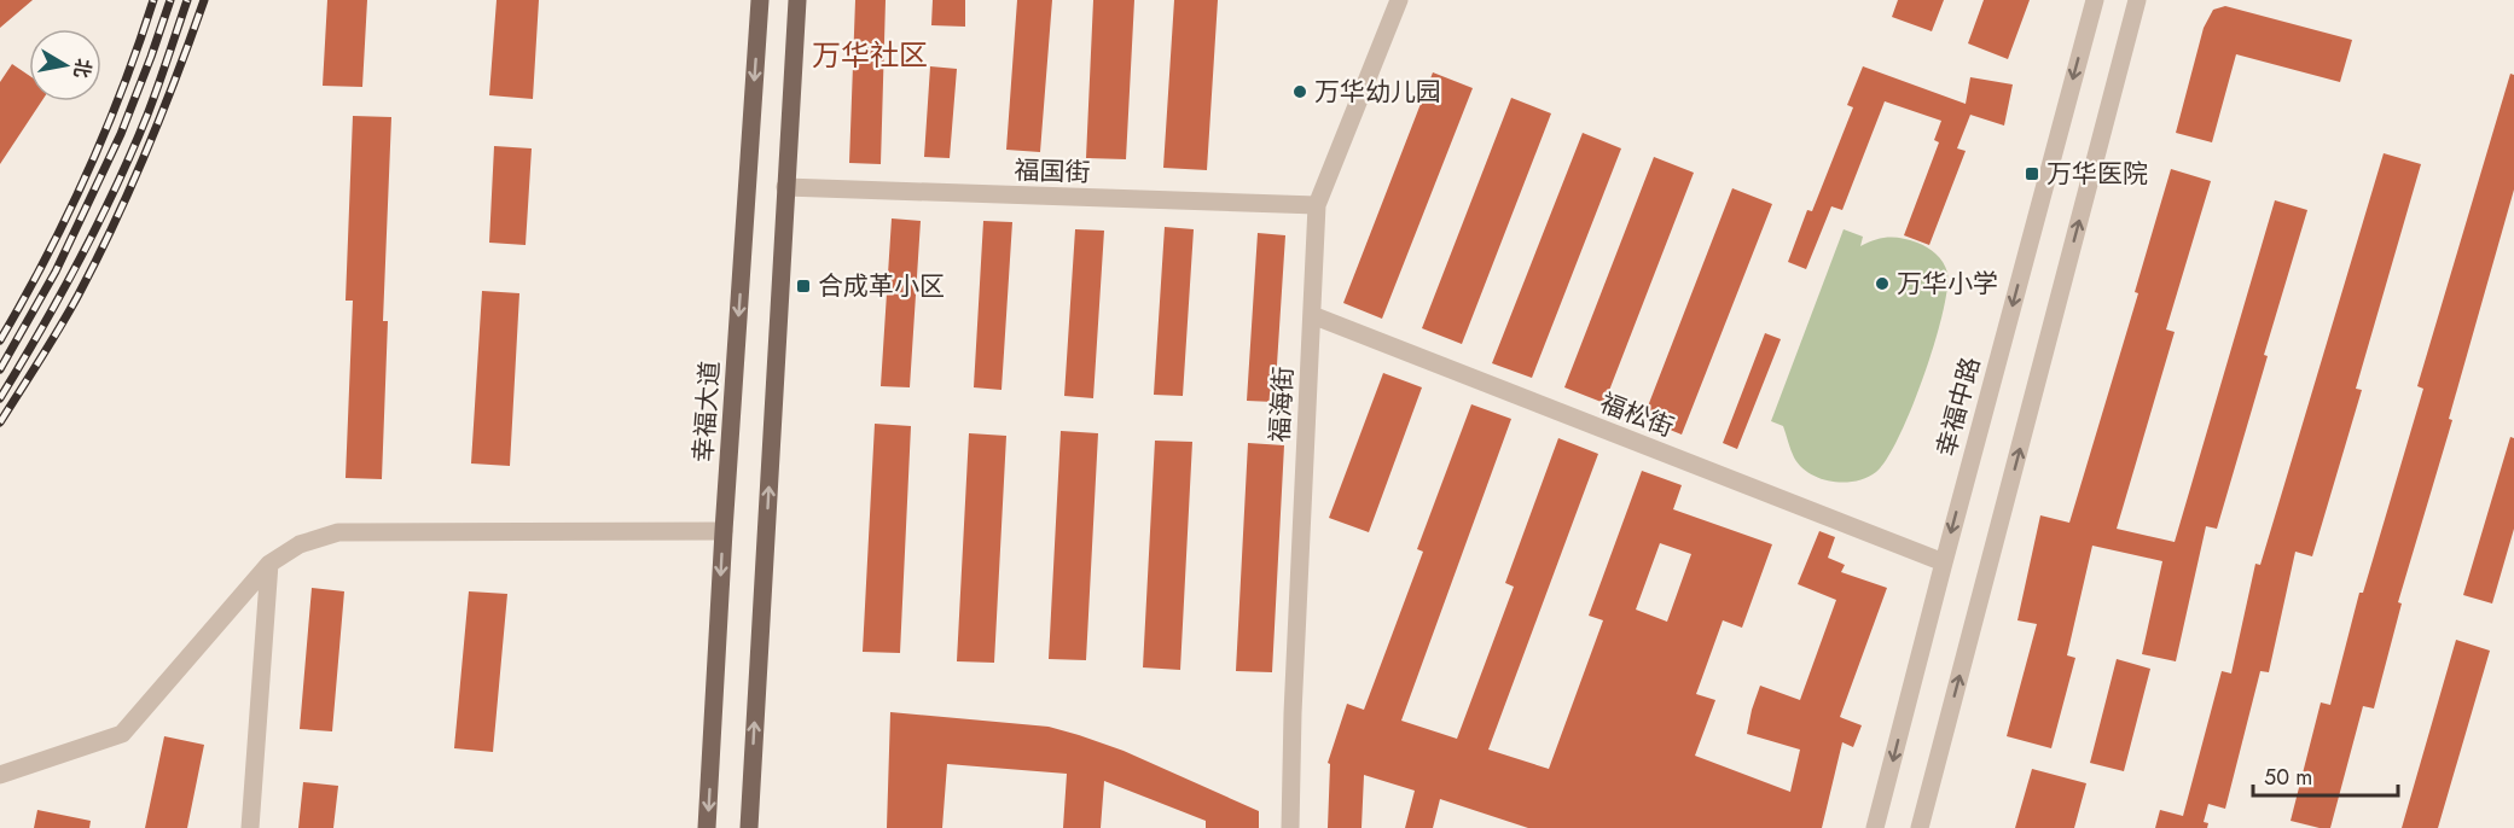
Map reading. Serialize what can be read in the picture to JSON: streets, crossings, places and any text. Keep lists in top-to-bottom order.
{
  "streets": {
    "main road": ["幸福大道"],
    "street": [
      "福国街",
      "福海街",
      "幸福中路",
      "福松街"
    ]
  },
  "crossings": [
    ["福国街", "福海街"],
    ["福海街", "福松街"],
    ["幸福中路", "福松街"]
  ],
  "districts": ["万华社区"],
  "places": {
    "other": ["万华幼儿园", "万华小学"],
    "transit": ["万华医院", "合成革小区"]
  },
  "scale_bar": "50 m",
  "north": "right"
}
